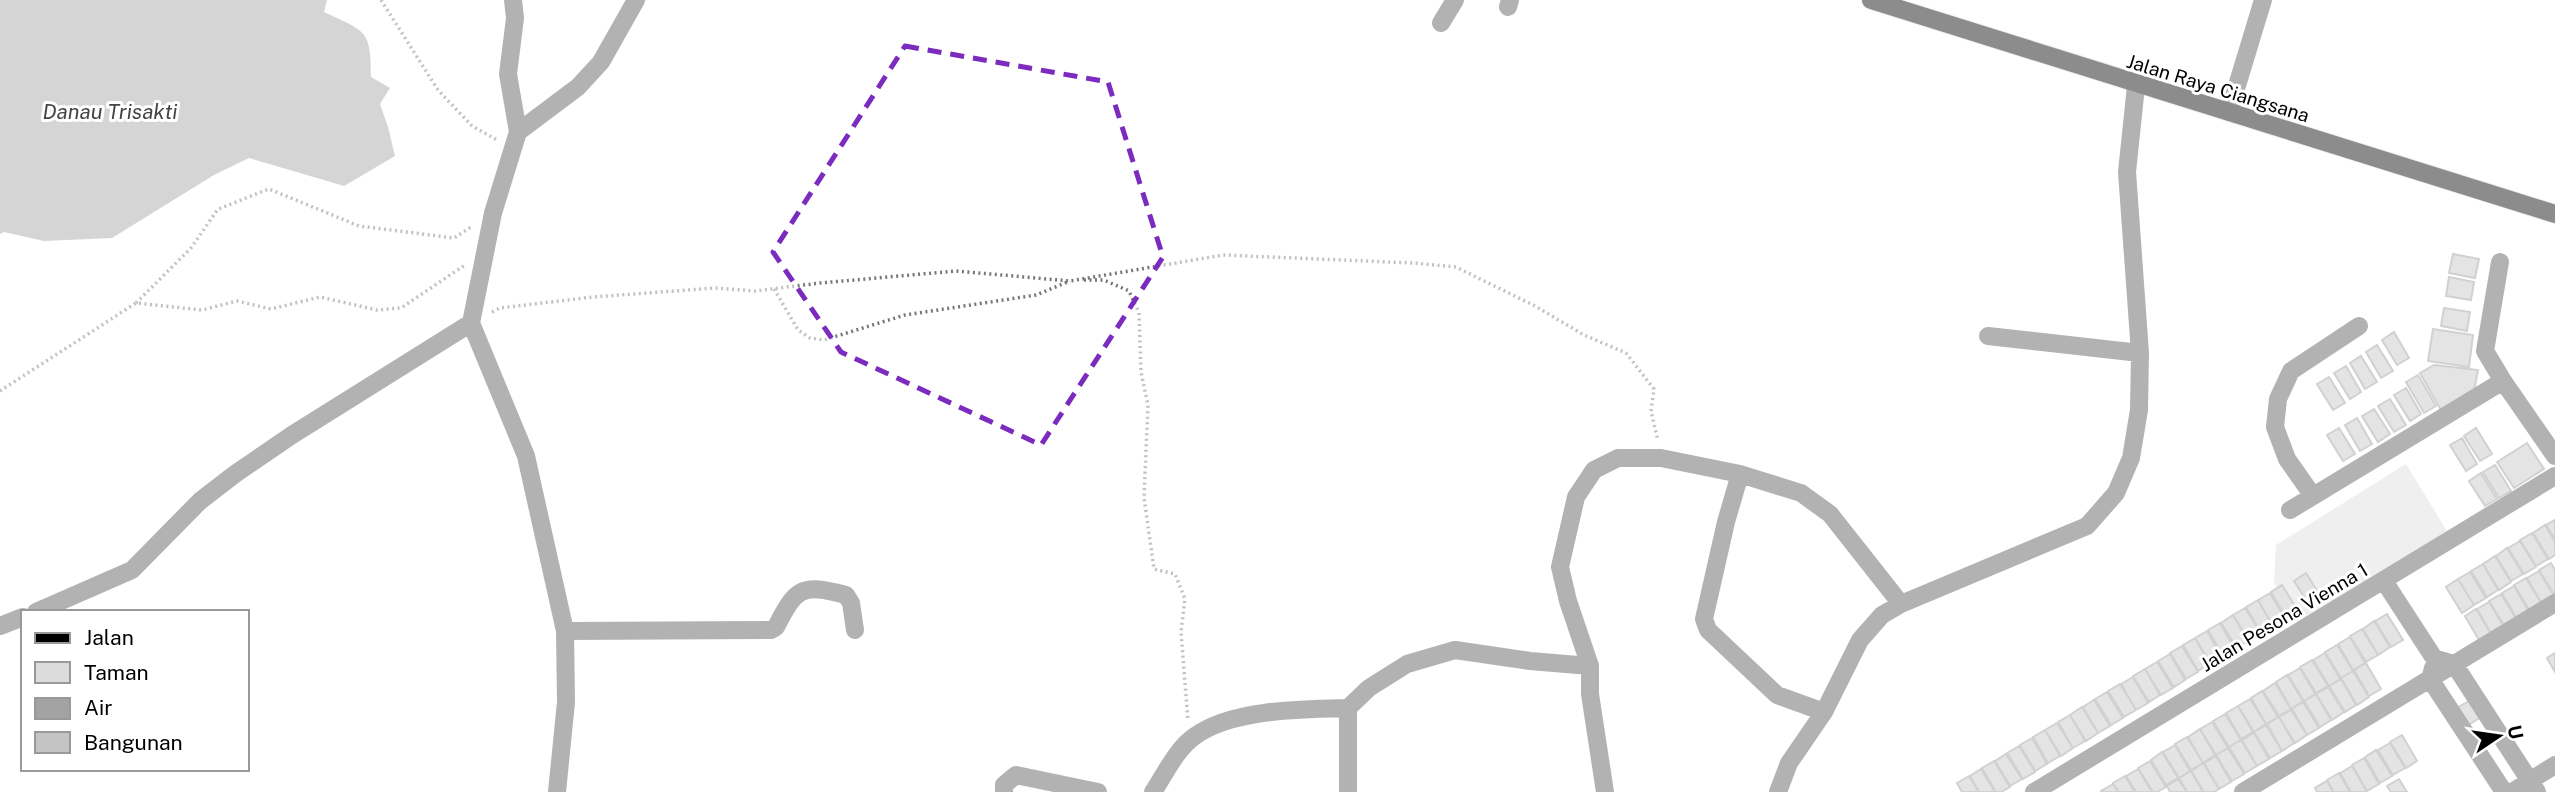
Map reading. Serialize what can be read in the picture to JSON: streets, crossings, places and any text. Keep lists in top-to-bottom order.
{
  "streets": {
    "main road": ["Jalan Raya Ciangsana"],
    "street": ["Jalan Pesona Vienna 1"]
  },
  "water": ["Danau Trisakti"],
  "legend": [
    "Jalan",
    "Taman",
    "Air",
    "Bangunan"
  ],
  "north": "right"
}
